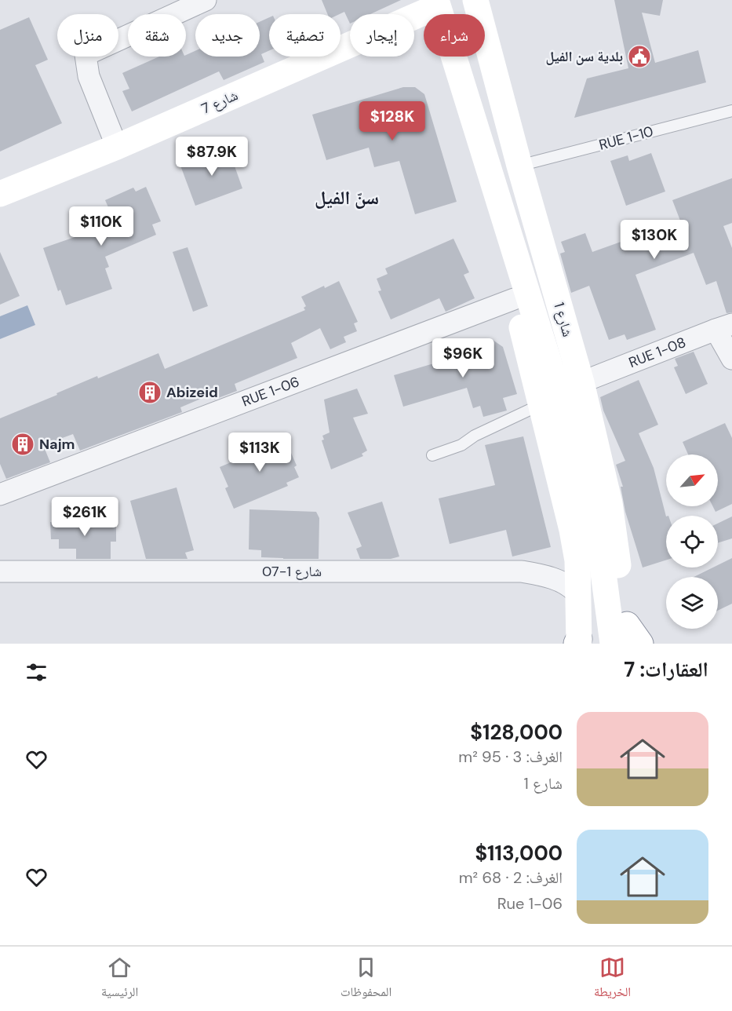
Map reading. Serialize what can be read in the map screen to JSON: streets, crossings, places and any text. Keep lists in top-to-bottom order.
{
  "streets": {
    "main road": ["شارع 7", "شارع 1"],
    "street": ["RUE 1-08", "RUE 1-06", "شارع 1-07"],
    "lane": ["RUE 1-10"]
  },
  "crossings": [
    ["شارع 7", "شارع 1"],
    ["RUE 1-10", "شارع 1"],
    ["شارع 1", "RUE 1-08"],
    ["شارع 1", "RUE 1-06"],
    ["شارع 1", "شارع 1-07"]
  ],
  "districts": ["سنّ الفيل"],
  "places": {
    "public building": ["بلدية سن الفيل"],
    "building": ["Abizeid", "Najm"]
  },
  "north": "top right",
  "page": {
    "chip": [
      "شراء",
      "إيجار",
      "تصفية",
      "جديد",
      "شقة",
      "منزل"
    ],
    "price": [
      "$128K",
      "$87.9K",
      "$110K",
      "$130K",
      "$96K",
      "$113K",
      "$261K"
    ],
    "heading": "العقارات: 7",
    "list": [
      {
        "name": "$128,000",
        "note": "الغرف: 3 · 95 m² · شارع 1"
      },
      {
        "name": "$113,000",
        "note": "الغرف: 2 · 68 m² · Rue 1-06"
      }
    ],
    "tabs": ["الخريطة", "المحفوظات", "الرئيسية"]
  }
}
